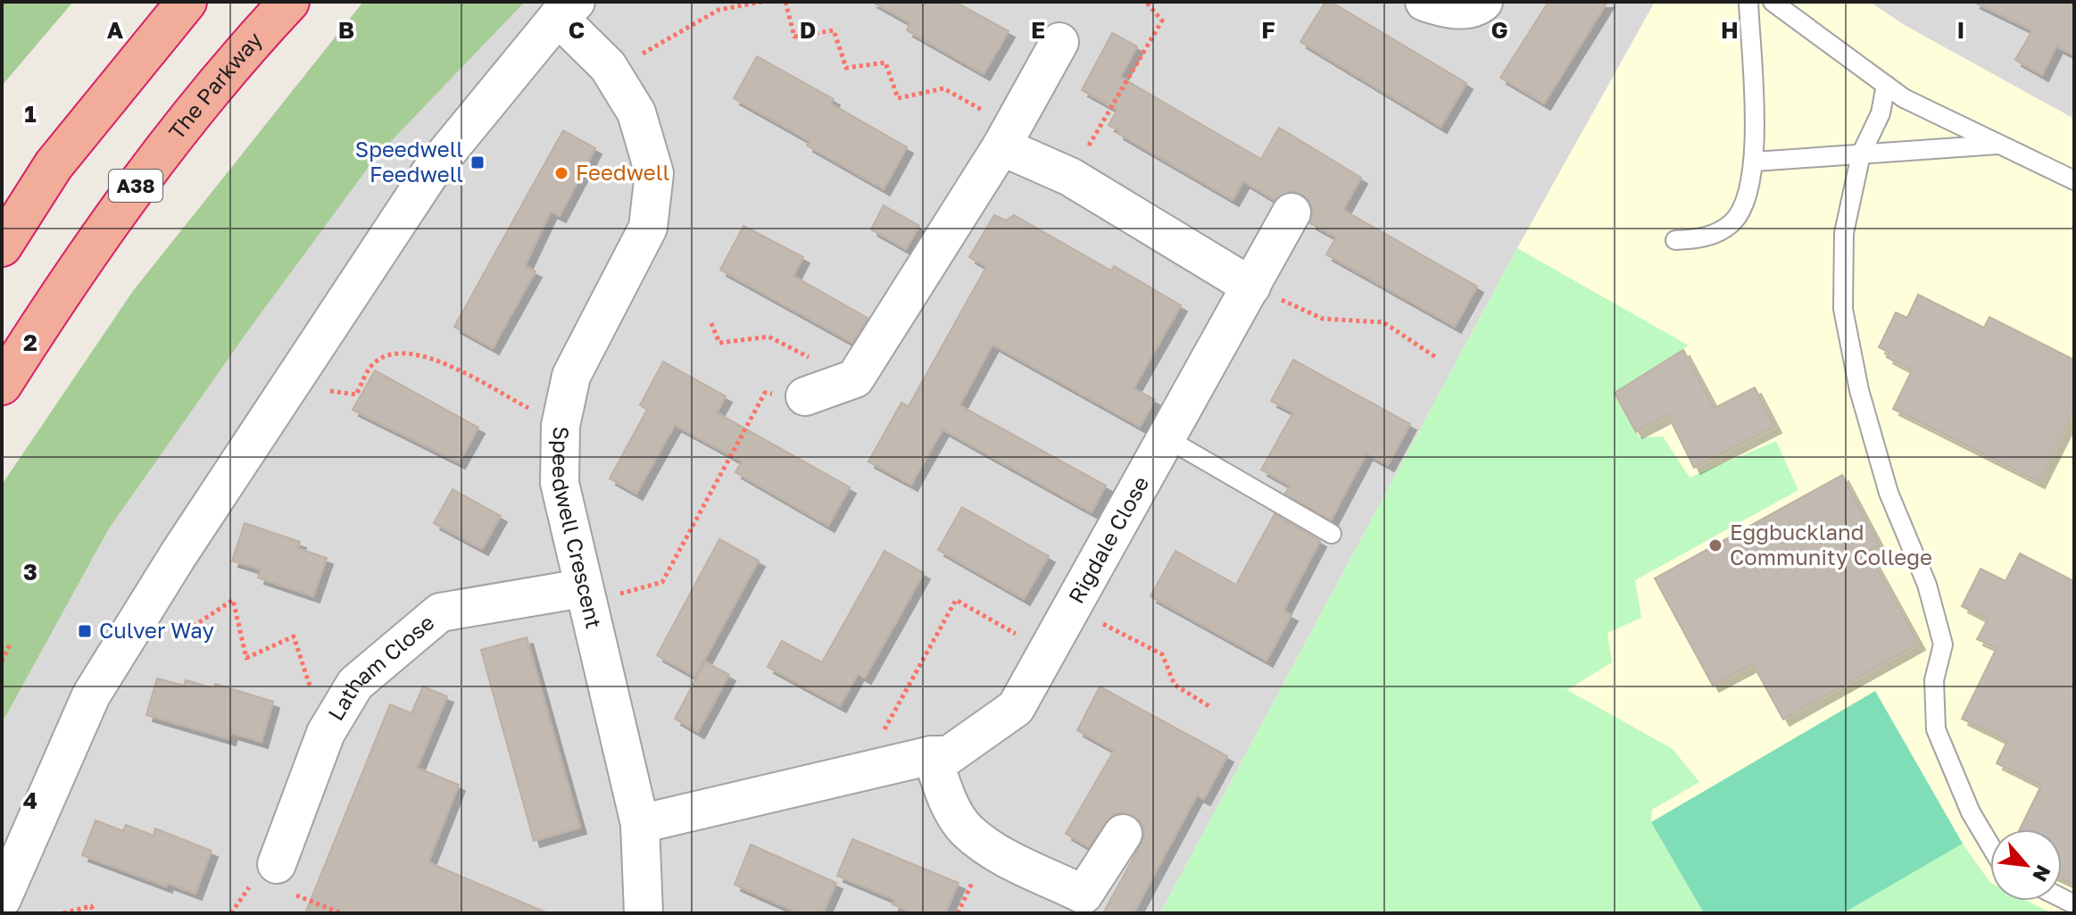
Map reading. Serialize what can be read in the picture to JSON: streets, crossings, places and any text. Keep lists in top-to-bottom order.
{
  "streets": {
    "highway": ["The Parkway", "A38"],
    "street": ["Speedwell Crescent", "Rigdale Close", "Latham Close"]
  },
  "crossings": [
    ["Speedwell Crescent", "Rigdale Close"],
    ["Speedwell Crescent", "Latham Close"]
  ],
  "places": {
    "transit": ["Speedwell Feedwell", "Culver Way"],
    "other": ["Feedwell", "Eggbuckland Community College"]
  },
  "north": "bottom right",
  "grid": {
    "columns": [
      "A",
      "B",
      "C",
      "D",
      "E",
      "F",
      "G",
      "H",
      "I"
    ],
    "rows": [
      "1",
      "2",
      "3",
      "4"
    ]
  }
}
